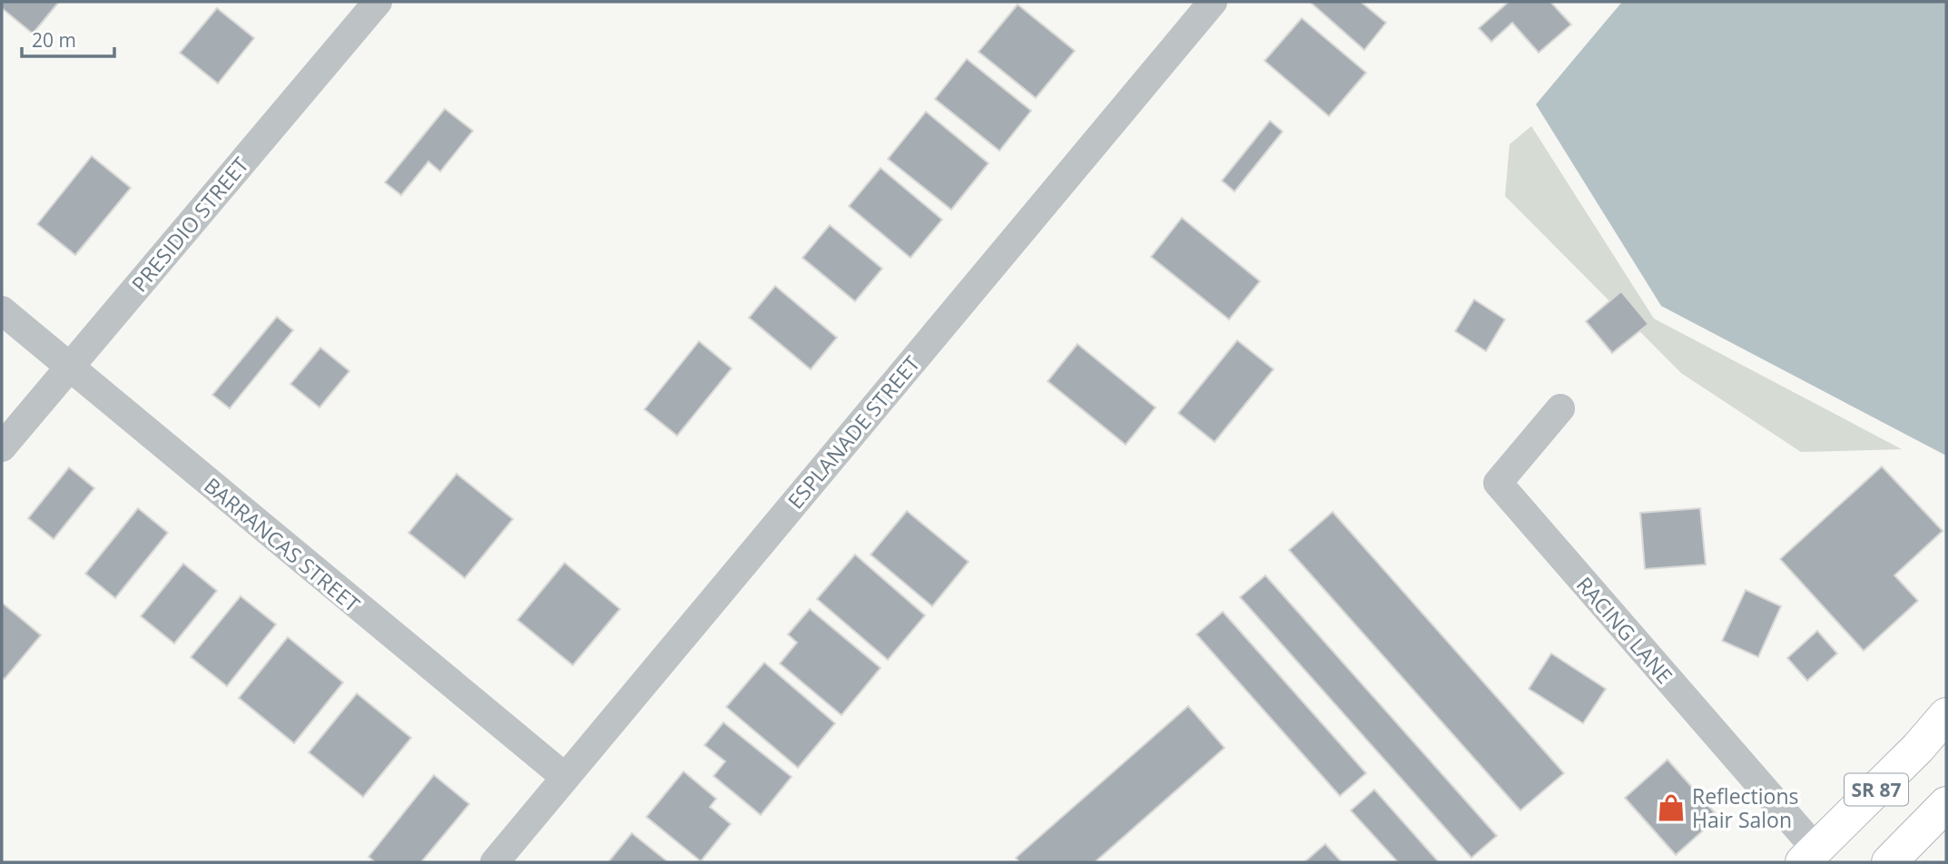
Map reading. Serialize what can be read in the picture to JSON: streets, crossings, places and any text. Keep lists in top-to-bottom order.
{
  "streets": {
    "highway": ["SR 87"],
    "street": [
      "PRESIDIO STREET",
      "ESPLANADE STREET",
      "BARRANCAS STREET",
      "RACING LANE"
    ]
  },
  "crossings": [
    ["PRESIDIO STREET", "BARRANCAS STREET"],
    ["ESPLANADE STREET", "BARRANCAS STREET"],
    ["RACING LANE", "SR 87"]
  ],
  "places": {
    "shop": ["Reflections Hair Salon"]
  },
  "scale_bar": "20 m"
}
